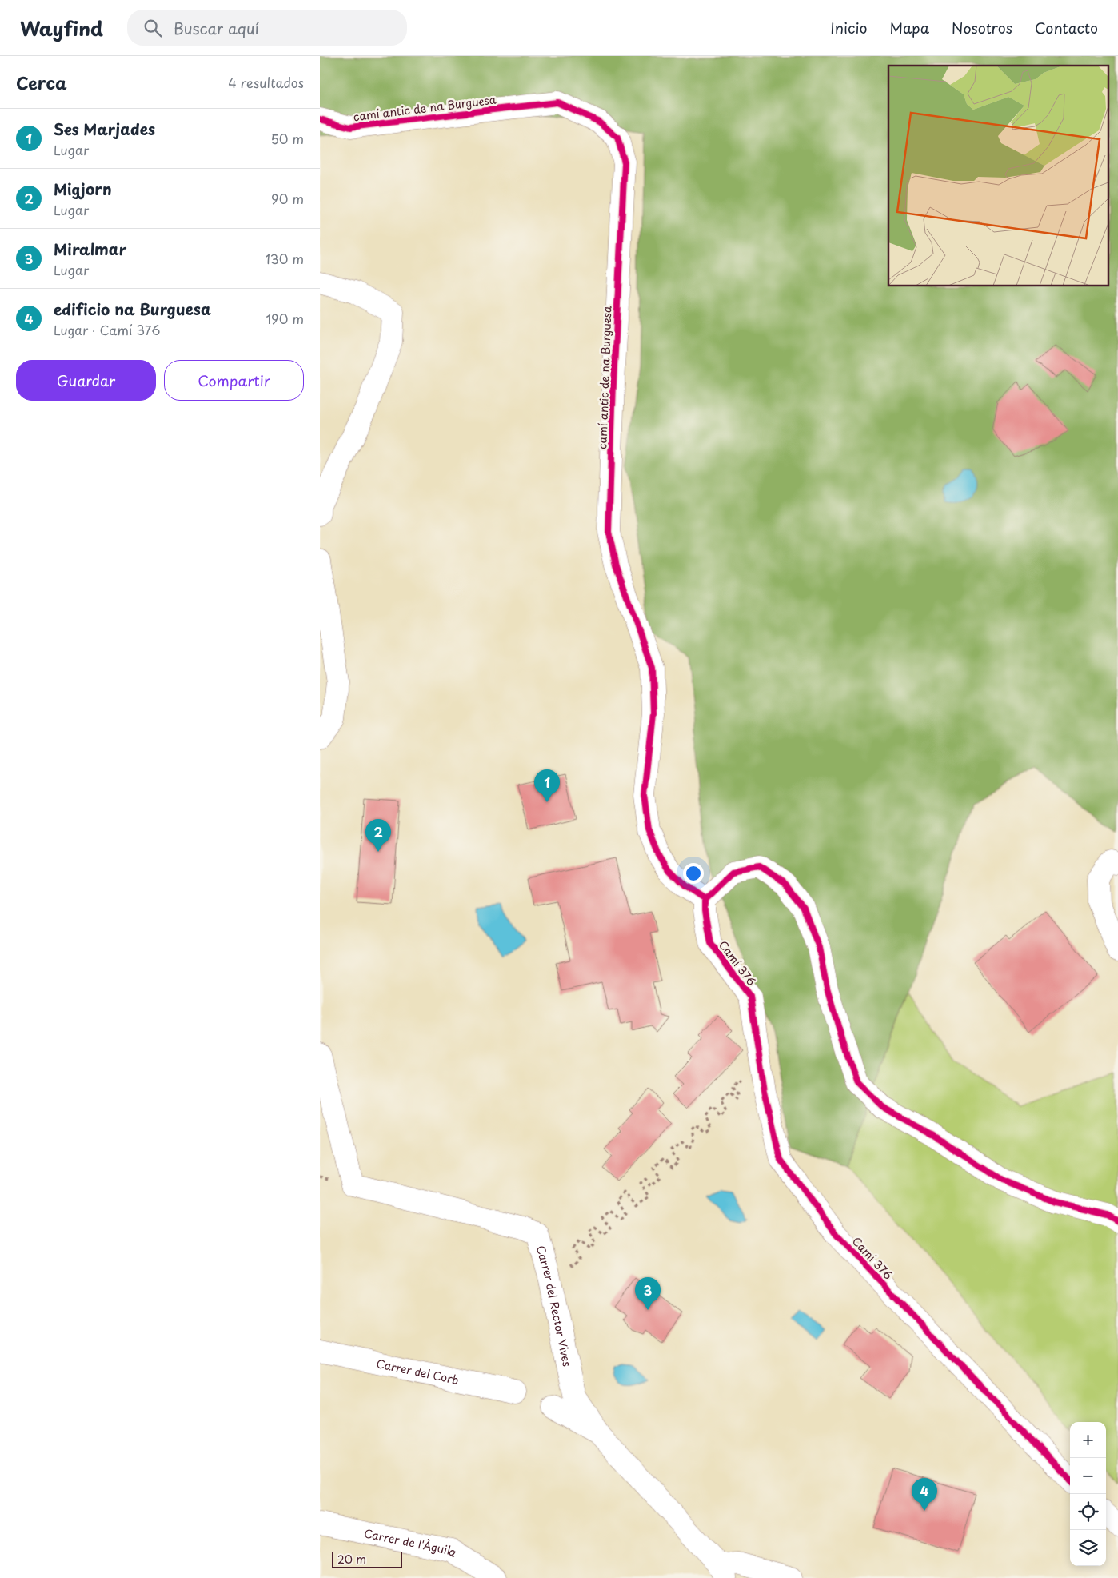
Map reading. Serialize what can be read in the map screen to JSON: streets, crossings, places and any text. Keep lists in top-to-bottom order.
{
  "streets": {
    "street": [
      "camí antic de na Burguesa",
      "Camí 376",
      "Carrer del Rector Vives",
      "Carrer del Corb",
      "Carrer de l'Àguila"
    ]
  },
  "crossings": [
    ["camí antic de na Burguesa", "Camí 376"]
  ],
  "scale_bar": "20 m",
  "page": {
    "header": "Wayfind",
    "search": "Buscar aquí",
    "nav": [
      "Inicio",
      "Mapa",
      "Nosotros",
      "Contacto"
    ],
    "heading": ["Cerca", "4 resultados"],
    "list": [
      {
        "mark": "1",
        "name": "Ses Marjades",
        "note": "Lugar",
        "value": "50 m"
      },
      {
        "mark": "2",
        "name": "Migjorn",
        "note": "Lugar",
        "value": "90 m"
      },
      {
        "mark": "3",
        "name": "Miralmar",
        "note": "Lugar",
        "value": "130 m"
      },
      {
        "mark": "4",
        "name": "edificio na Burguesa",
        "note": "Lugar · Camí 376",
        "value": "190 m"
      }
    ],
    "buttons": ["Guardar", "Compartir"],
    "pins": [
      "1",
      "2",
      "3",
      "4"
    ],
    "map_buttons": ["+", "−"],
    "scale": "20 m"
  }
}
